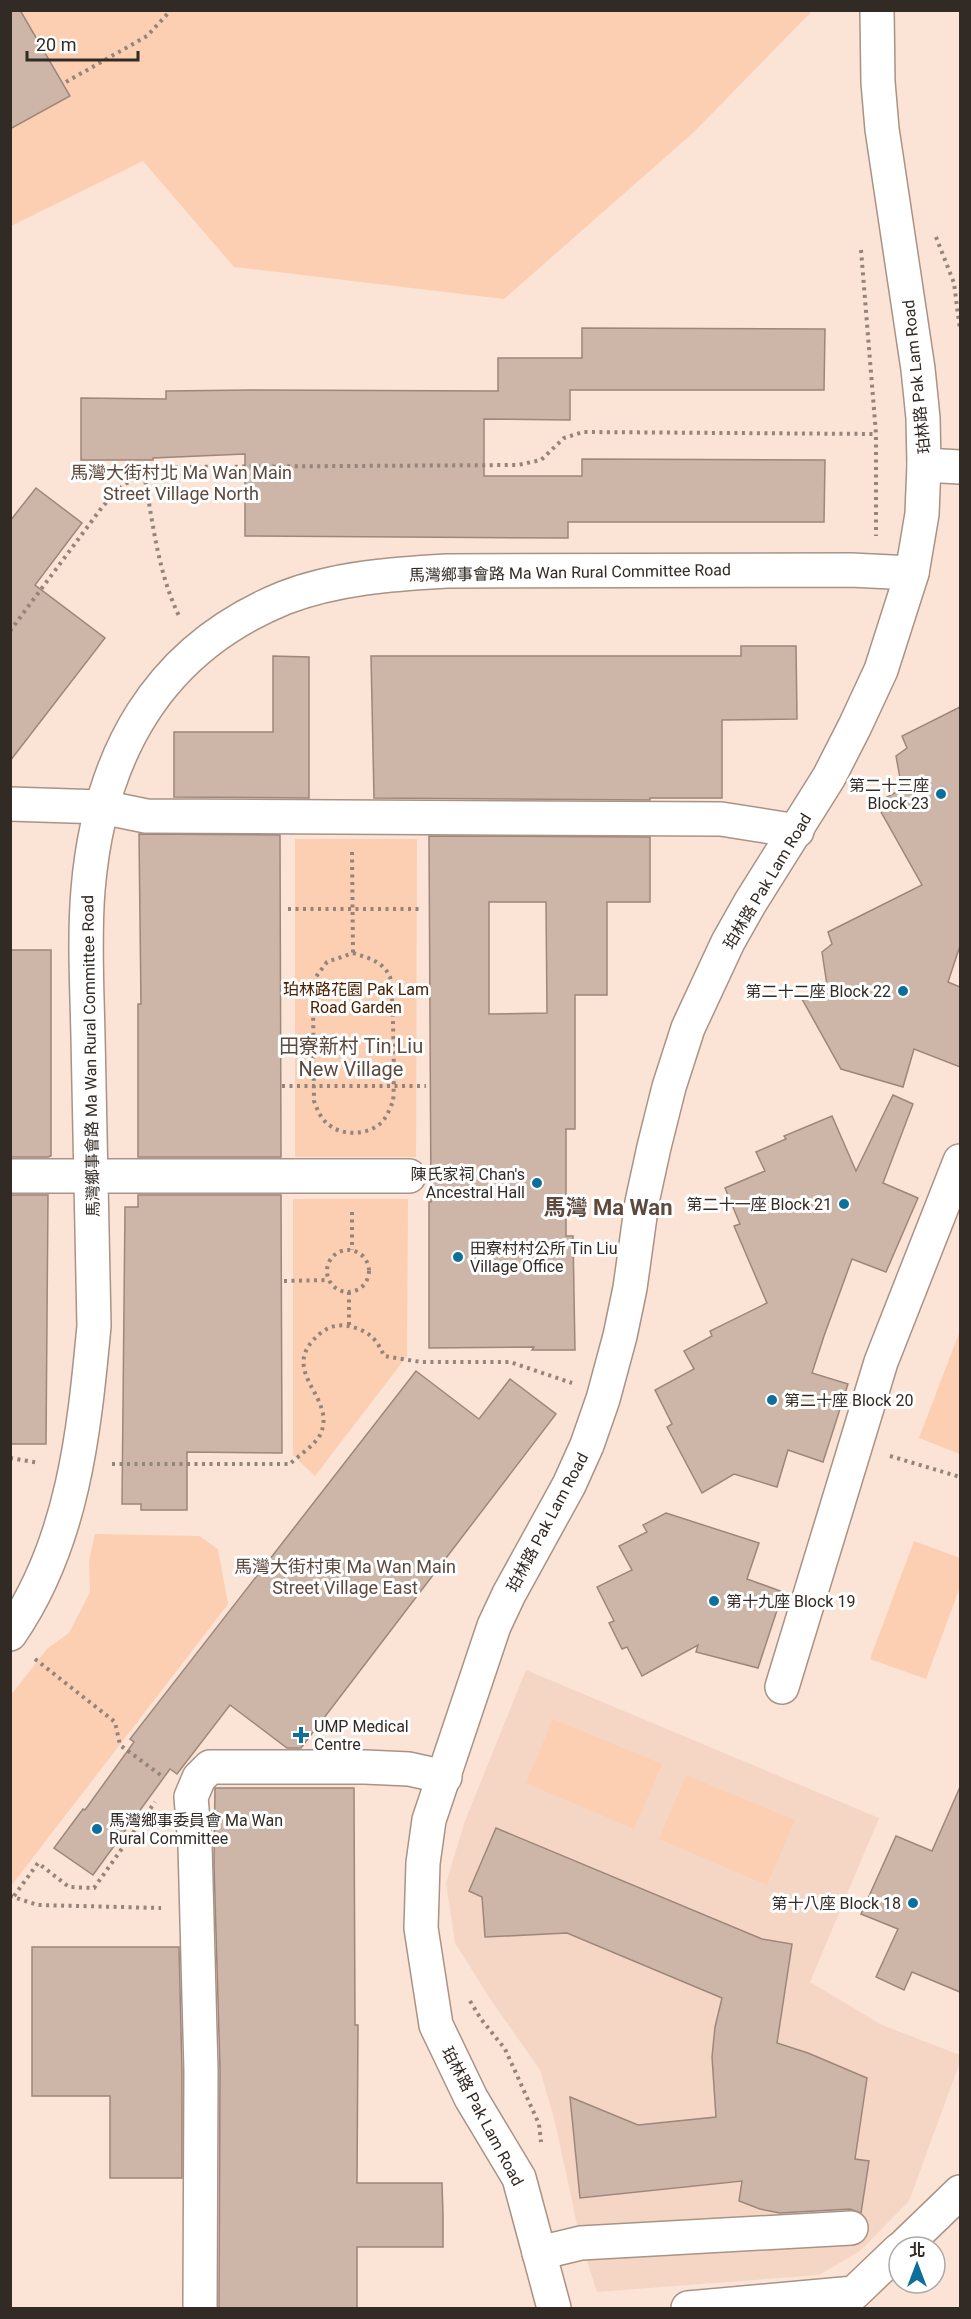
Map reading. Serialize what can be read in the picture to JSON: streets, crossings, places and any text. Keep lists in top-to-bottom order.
{
  "streets": {
    "street": ["珀林路 Pak Lam Road", "馬灣鄉事會路 Ma Wan Rural Committee Road"]
  },
  "crossings": [
    ["珀林路 Pak Lam Road", "馬灣鄉事會路 Ma Wan Rural Committee Road"]
  ],
  "districts": [
    "馬灣大街村北 Ma Wan Main Street Village North",
    "田寮新村 Tin Liu New Village",
    "馬灣 Ma Wan",
    "馬灣大街村東 Ma Wan Main Street Village East"
  ],
  "parks": ["珀林路花園 Pak Lam Road Garden"],
  "places": {
    "other": [
      "第二十三座 Block 23",
      "第二十二座 Block 22",
      "陳氏家祠 Chan's Ancestral Hall",
      "第二十一座 Block 21",
      "田寮村村公所 Tin Liu Village Office",
      "第二十座 Block 20",
      "第十九座 Block 19",
      "馬灣鄉事委員會 Ma Wan Rural Committee",
      "第十八座 Block 18"
    ],
    "health": ["UMP Medical Centre"]
  },
  "scale_bar": "20 m",
  "north": "top"
}
